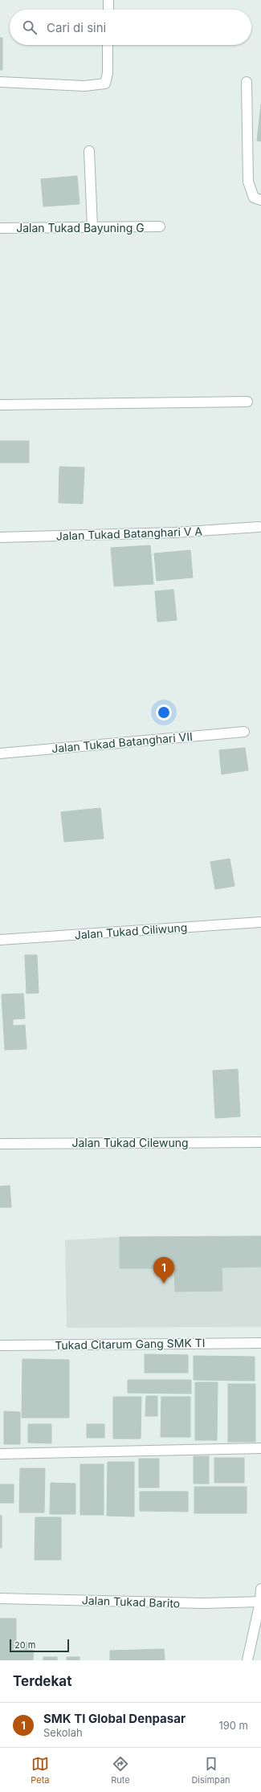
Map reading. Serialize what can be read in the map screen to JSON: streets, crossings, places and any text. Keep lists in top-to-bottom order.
{
  "streets": {
    "street": [
      "Jalan Tukad Bayuning G",
      "Jalan Tukad Batanghari V A",
      "Jalan Tukad Batanghari VII",
      "Jalan Tukad Ciliwung",
      "Jalan Tukad Cilewung",
      "Tukad Citarum Gang SMK TI",
      "Jalan Tukad Barito"
    ]
  },
  "scale_bar": "20 m",
  "page": {
    "search": "Cari di sini",
    "pins": "1",
    "scale": "20 m",
    "heading": "Terdekat",
    "list": [
      {
        "mark": "1",
        "name": "SMK TI Global Denpasar",
        "note": "Sekolah",
        "value": "190 m"
      }
    ],
    "nav": ["Peta", "Rute", "Disimpan"]
  }
}
